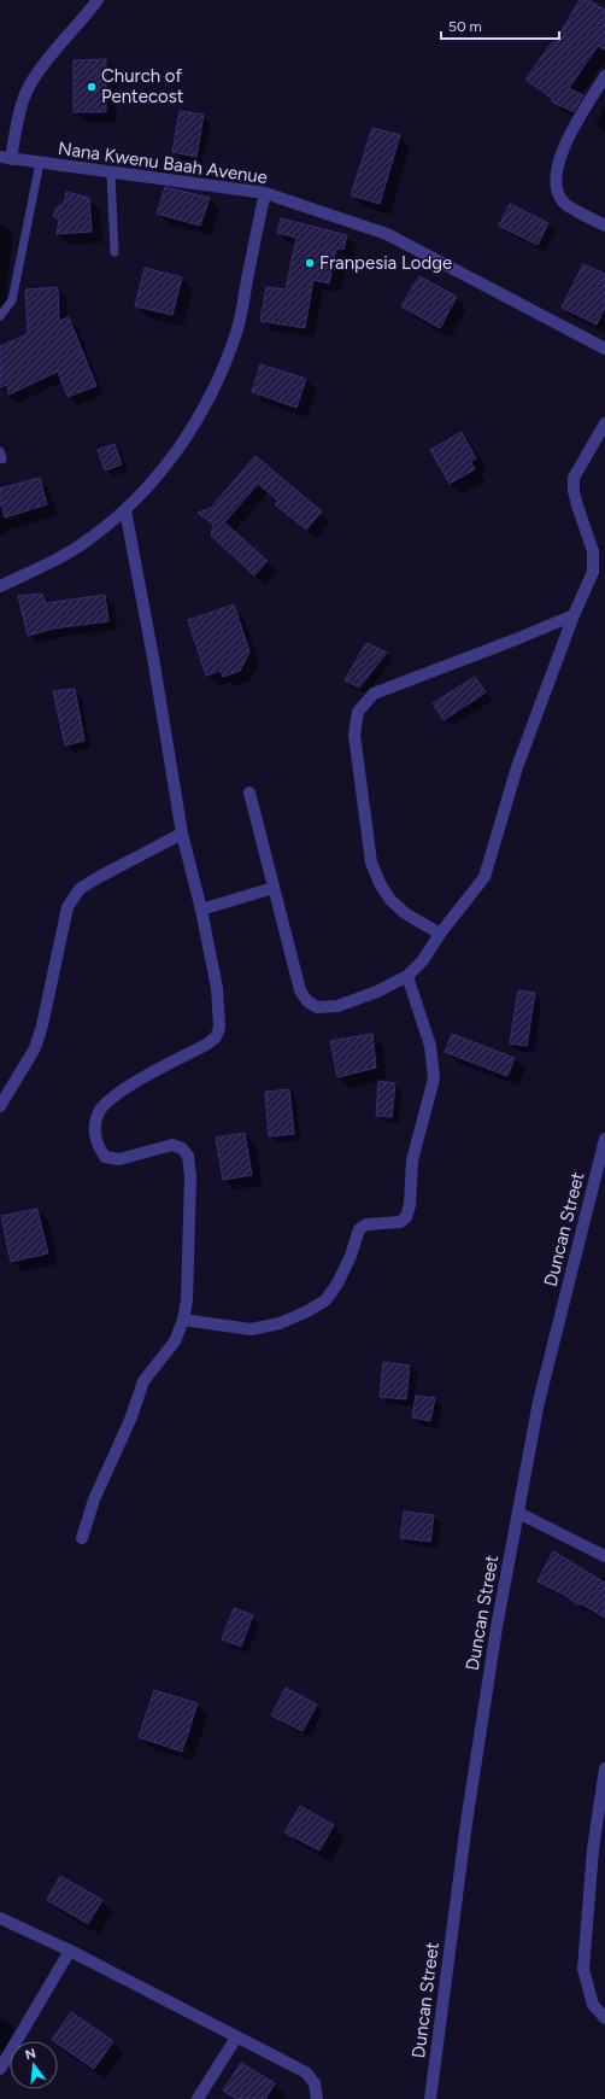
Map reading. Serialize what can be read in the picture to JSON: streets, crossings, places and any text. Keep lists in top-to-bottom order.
{
  "streets": {
    "street": ["Nana Kwenu Baah Avenue", "Duncan Street"]
  },
  "places": ["Church of Pentecost", "Franpesia Lodge"],
  "scale_bar": "50 m",
  "north": "top"
}
